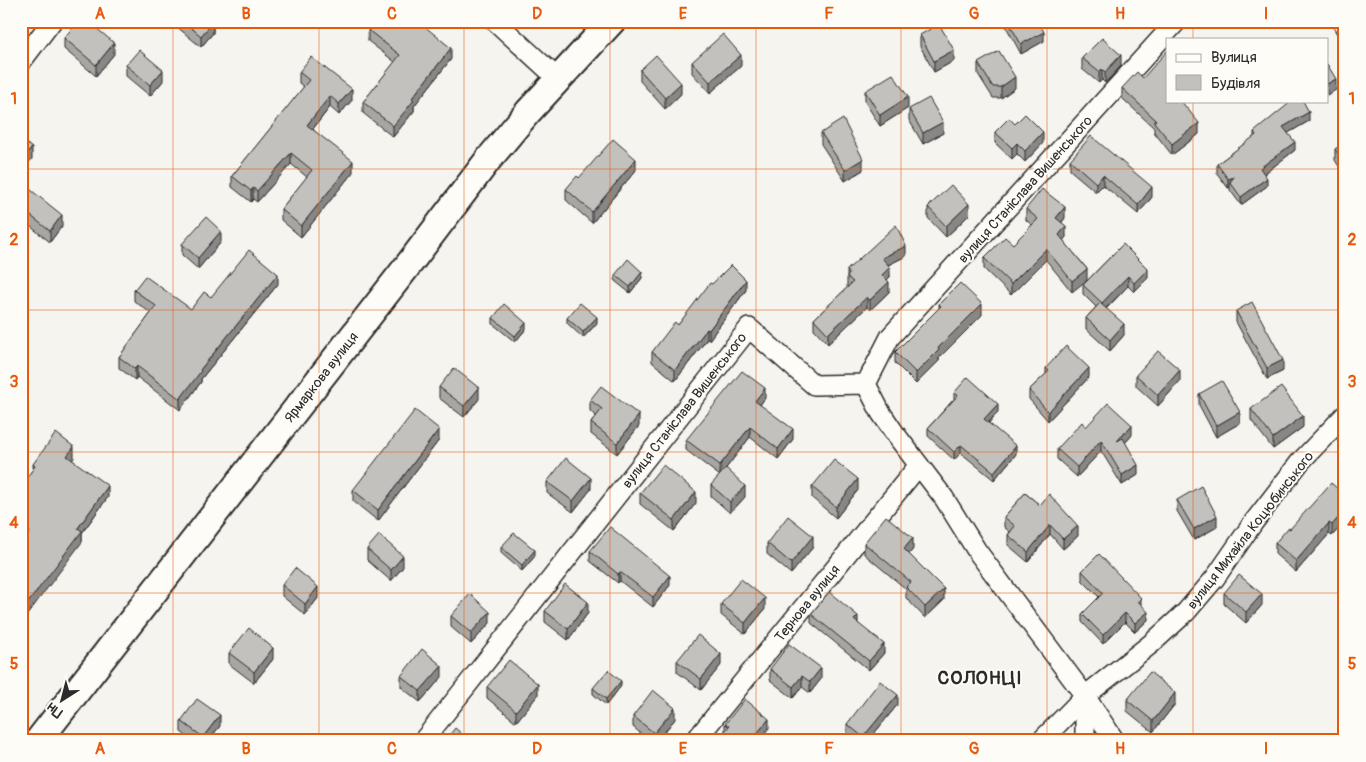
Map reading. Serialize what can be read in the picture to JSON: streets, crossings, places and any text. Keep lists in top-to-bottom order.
{
  "streets": {
    "main road": ["Ярмаркова вулиця"],
    "street": ["вулиця Станіслава Вишенського", "вулиця Михайла Коцюбинського", "Тернова вулиця"]
  },
  "districts": ["СОЛОНЦІ"],
  "legend": ["Вулиця", "Будівля"],
  "north": "bottom left",
  "grid": {
    "columns": [
      "A",
      "B",
      "C",
      "D",
      "E",
      "F",
      "G",
      "H",
      "I"
    ],
    "rows": [
      "1",
      "2",
      "3",
      "4",
      "5"
    ]
  }
}
